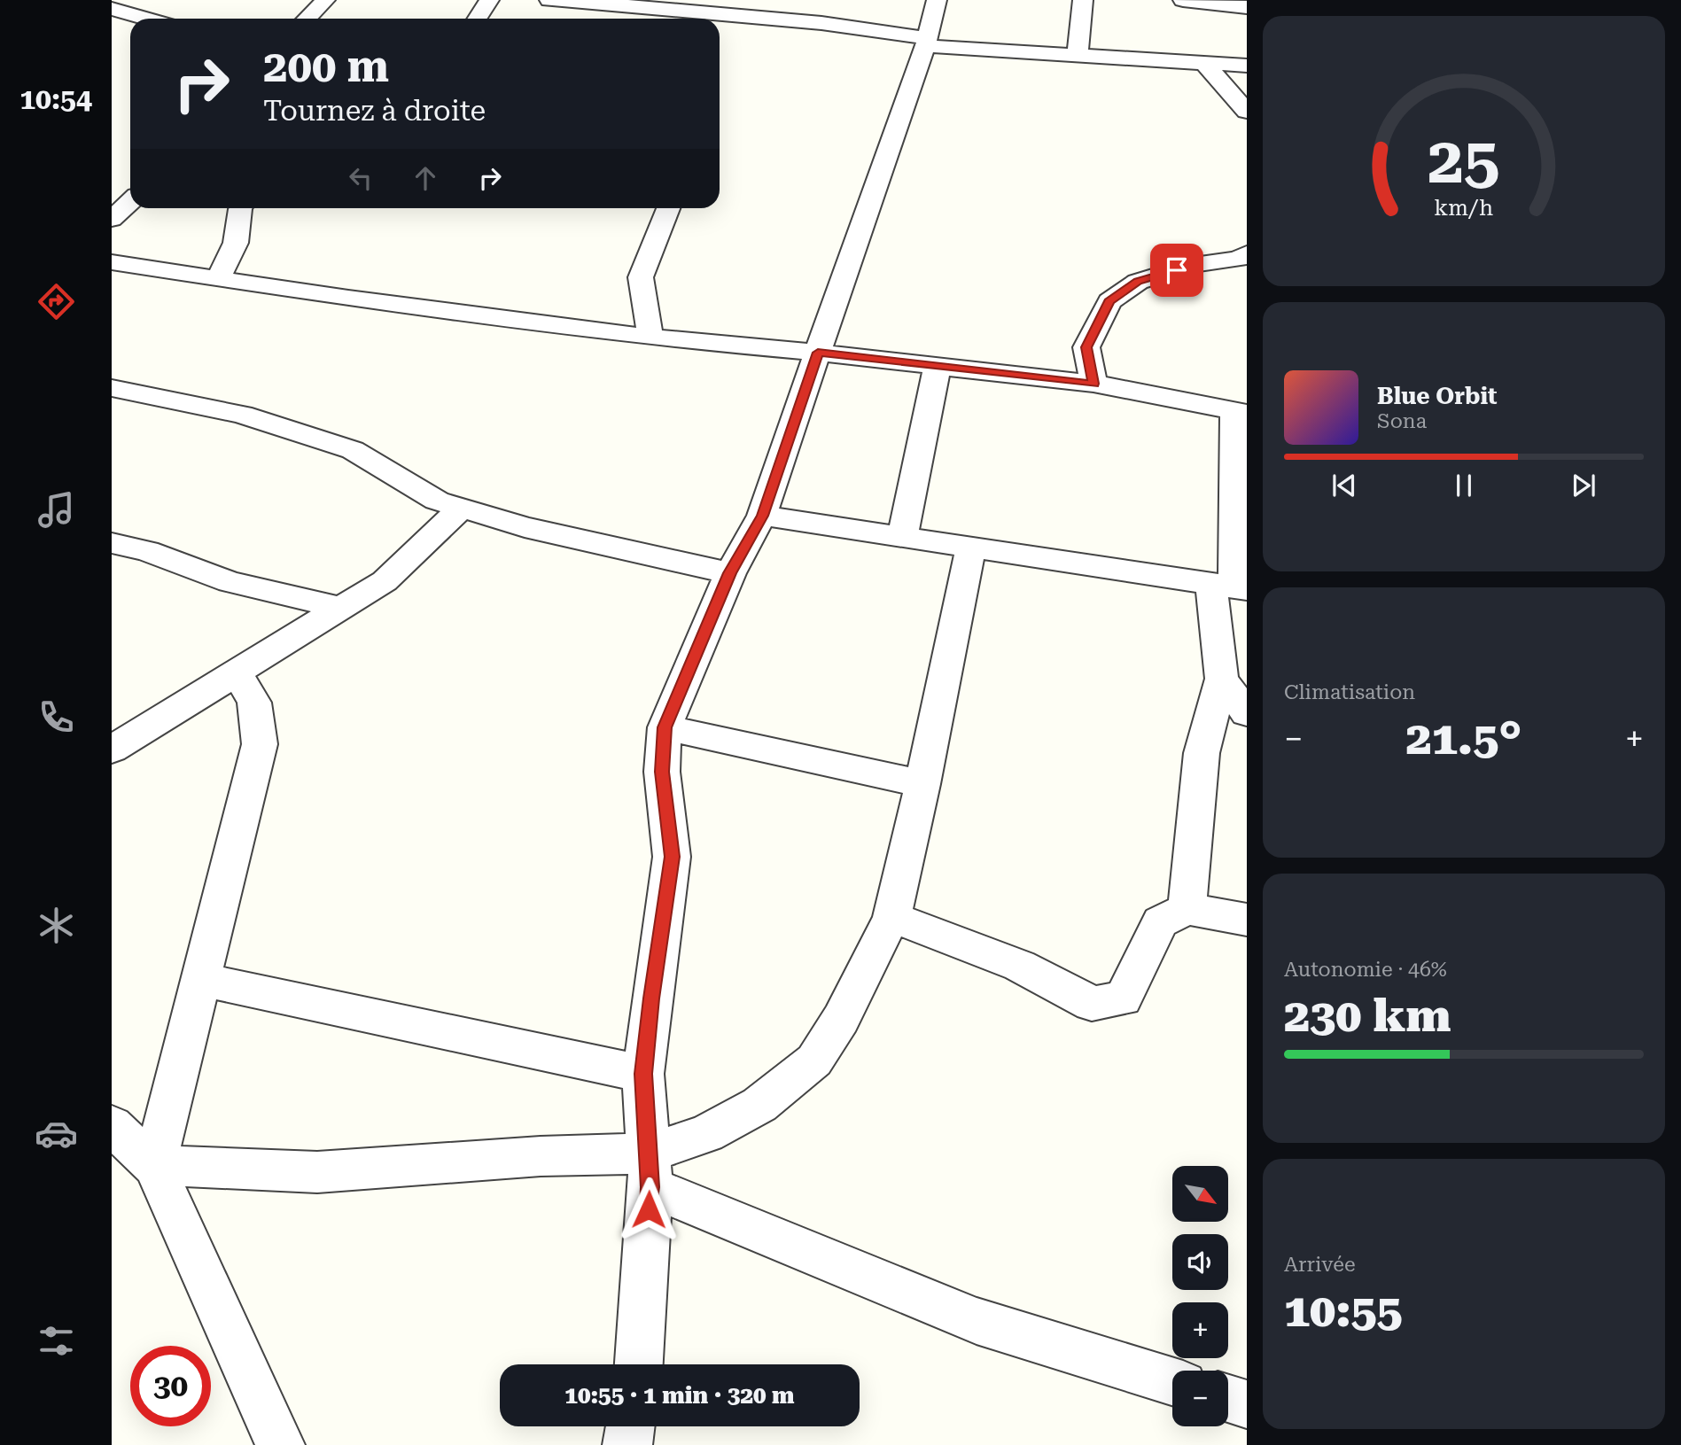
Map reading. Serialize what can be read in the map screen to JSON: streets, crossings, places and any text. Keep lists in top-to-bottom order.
{
  "north": "bottom right",
  "page": {
    "tabs": "10:54",
    "turn": ["200 m", "Tournez à droite"],
    "song": ["Blue Orbit", "Sona"],
    "tile": [
      "Climatisation",
      ["Autonomie · 46%", "230 km"],
      ["Arrivée", "10:55"]
    ],
    "heat": ["−", "21.5°", "+"],
    "map_buttons": ["+", "−"],
    "limit": "30",
    "trip": "10:55 · 1 min · 320 m",
    "gauge": ["25", "km/h"]
  }
}
